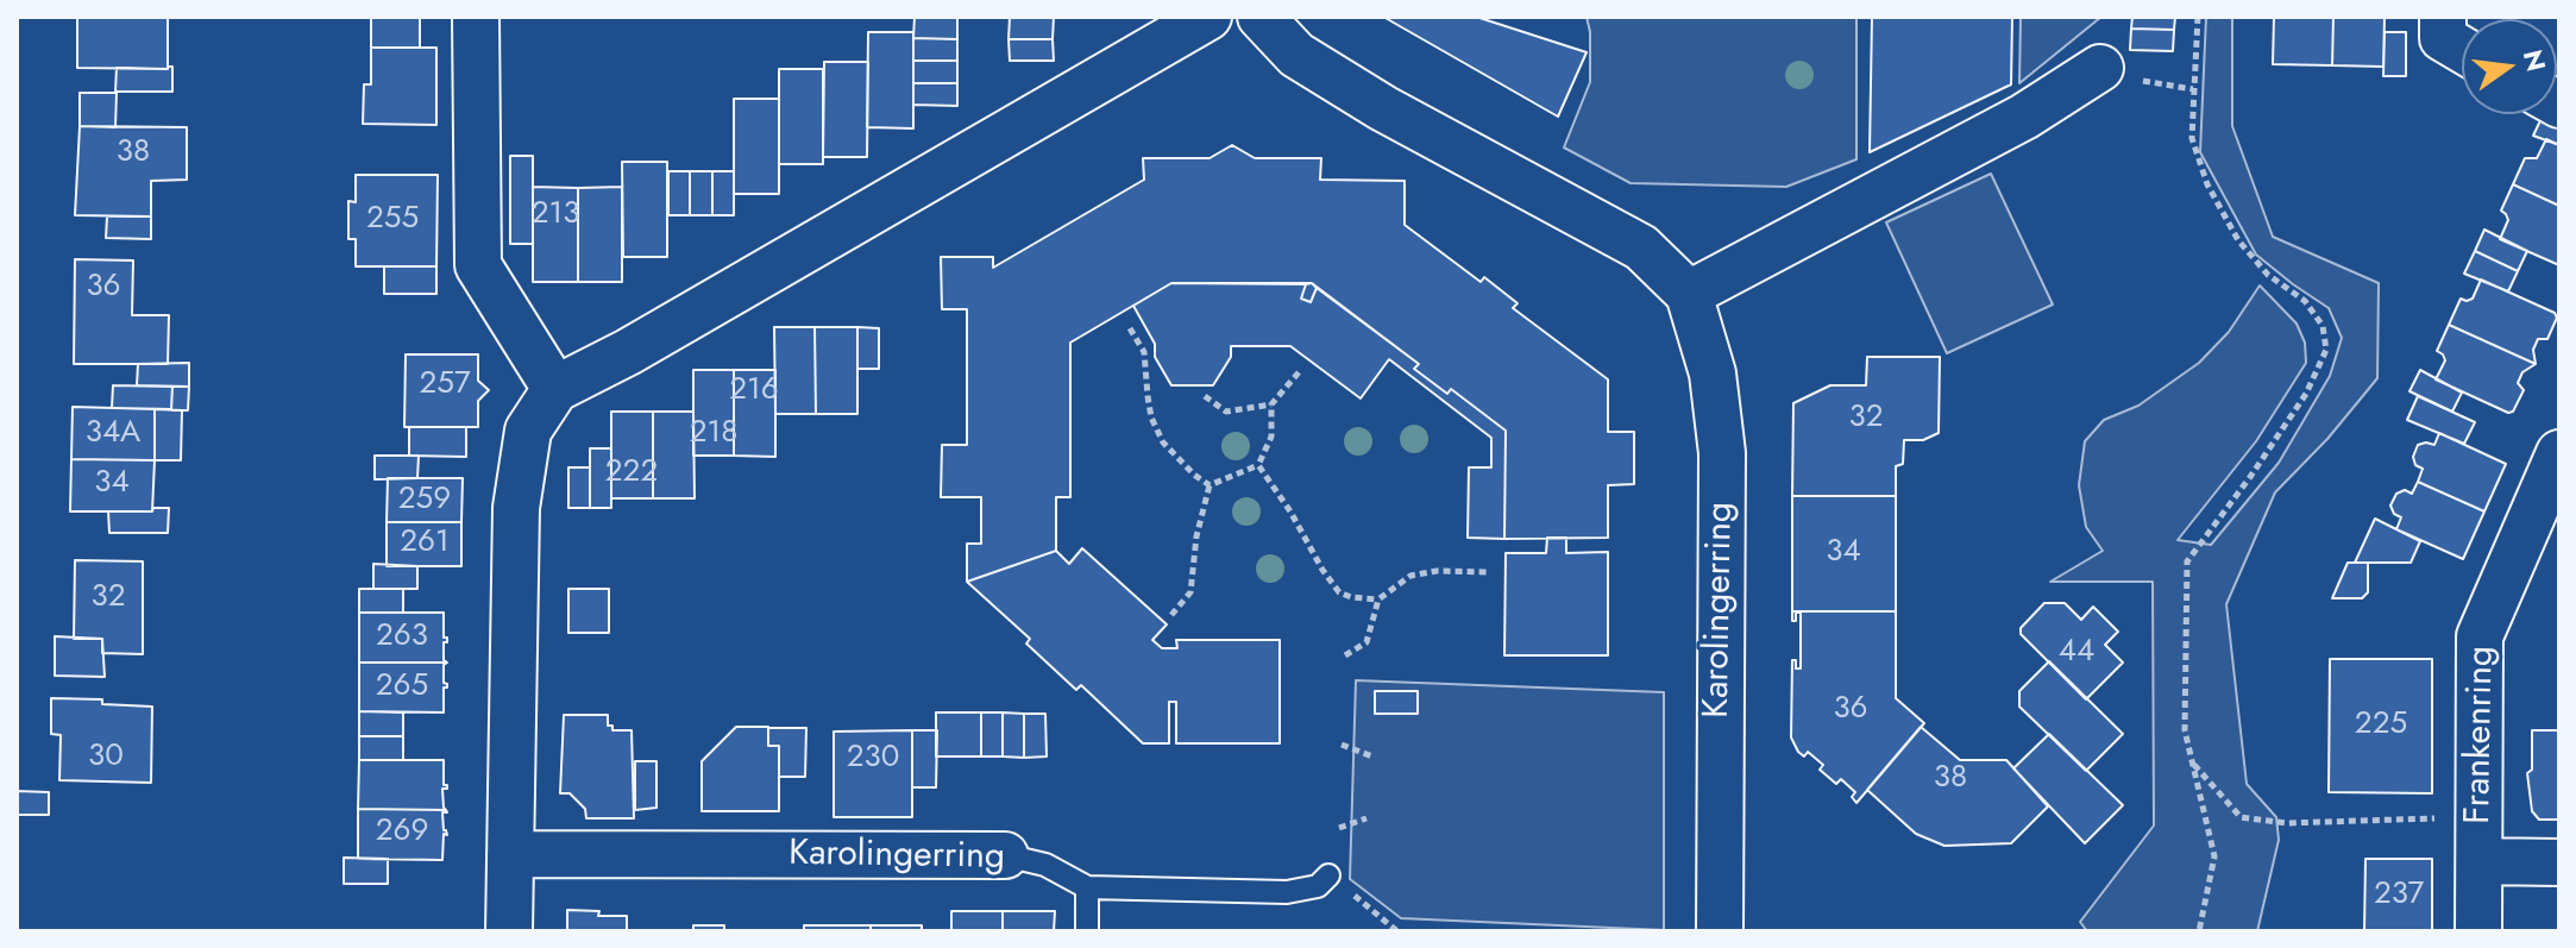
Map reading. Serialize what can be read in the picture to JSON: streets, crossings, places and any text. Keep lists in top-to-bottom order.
{
  "streets": {
    "street": ["Karolingerring", "Frankenring"]
  },
  "house_numbers": [
    "38",
    "213",
    "255",
    "36",
    "257",
    "216",
    "32",
    "34A",
    "218",
    "222",
    "34",
    "259",
    "261",
    "34",
    "32",
    "263",
    "44",
    "265",
    "36",
    "225",
    "30",
    "230",
    "38",
    "269",
    "237"
  ],
  "north": "right"
}
